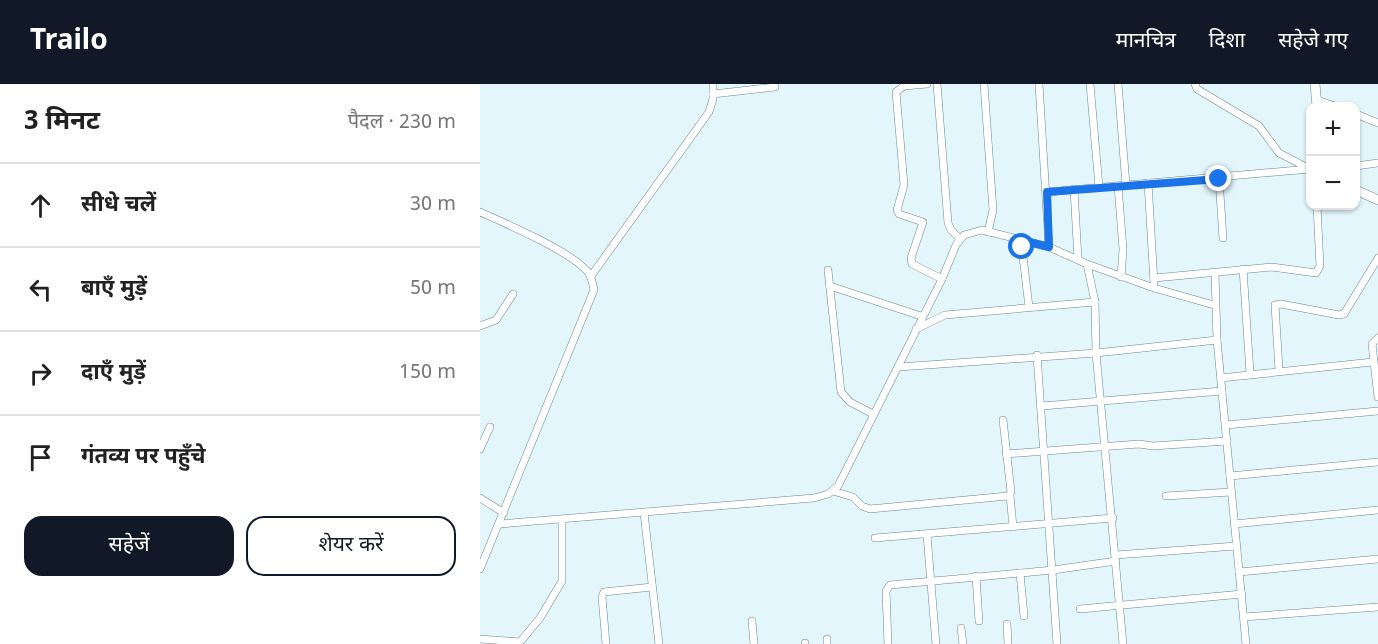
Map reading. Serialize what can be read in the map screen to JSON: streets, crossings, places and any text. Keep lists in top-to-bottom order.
{
  "page": {
    "header": "Trailo",
    "nav": ["मानचित्र", "दिशा", "सहेजे गए"],
    "heading": ["3 मिनट", "पैदल · 230 m"],
    "map_buttons": ["+", "−"],
    "list": [
      ["सीधे चलें", "30 m"],
      ["बाएँ मुड़ें", "50 m"],
      ["दाएँ मुड़ें", "150 m"],
      "गंतव्य पर पहुँचे"
    ],
    "buttons": ["सहेजें", "शेयर करें"]
  }
}
